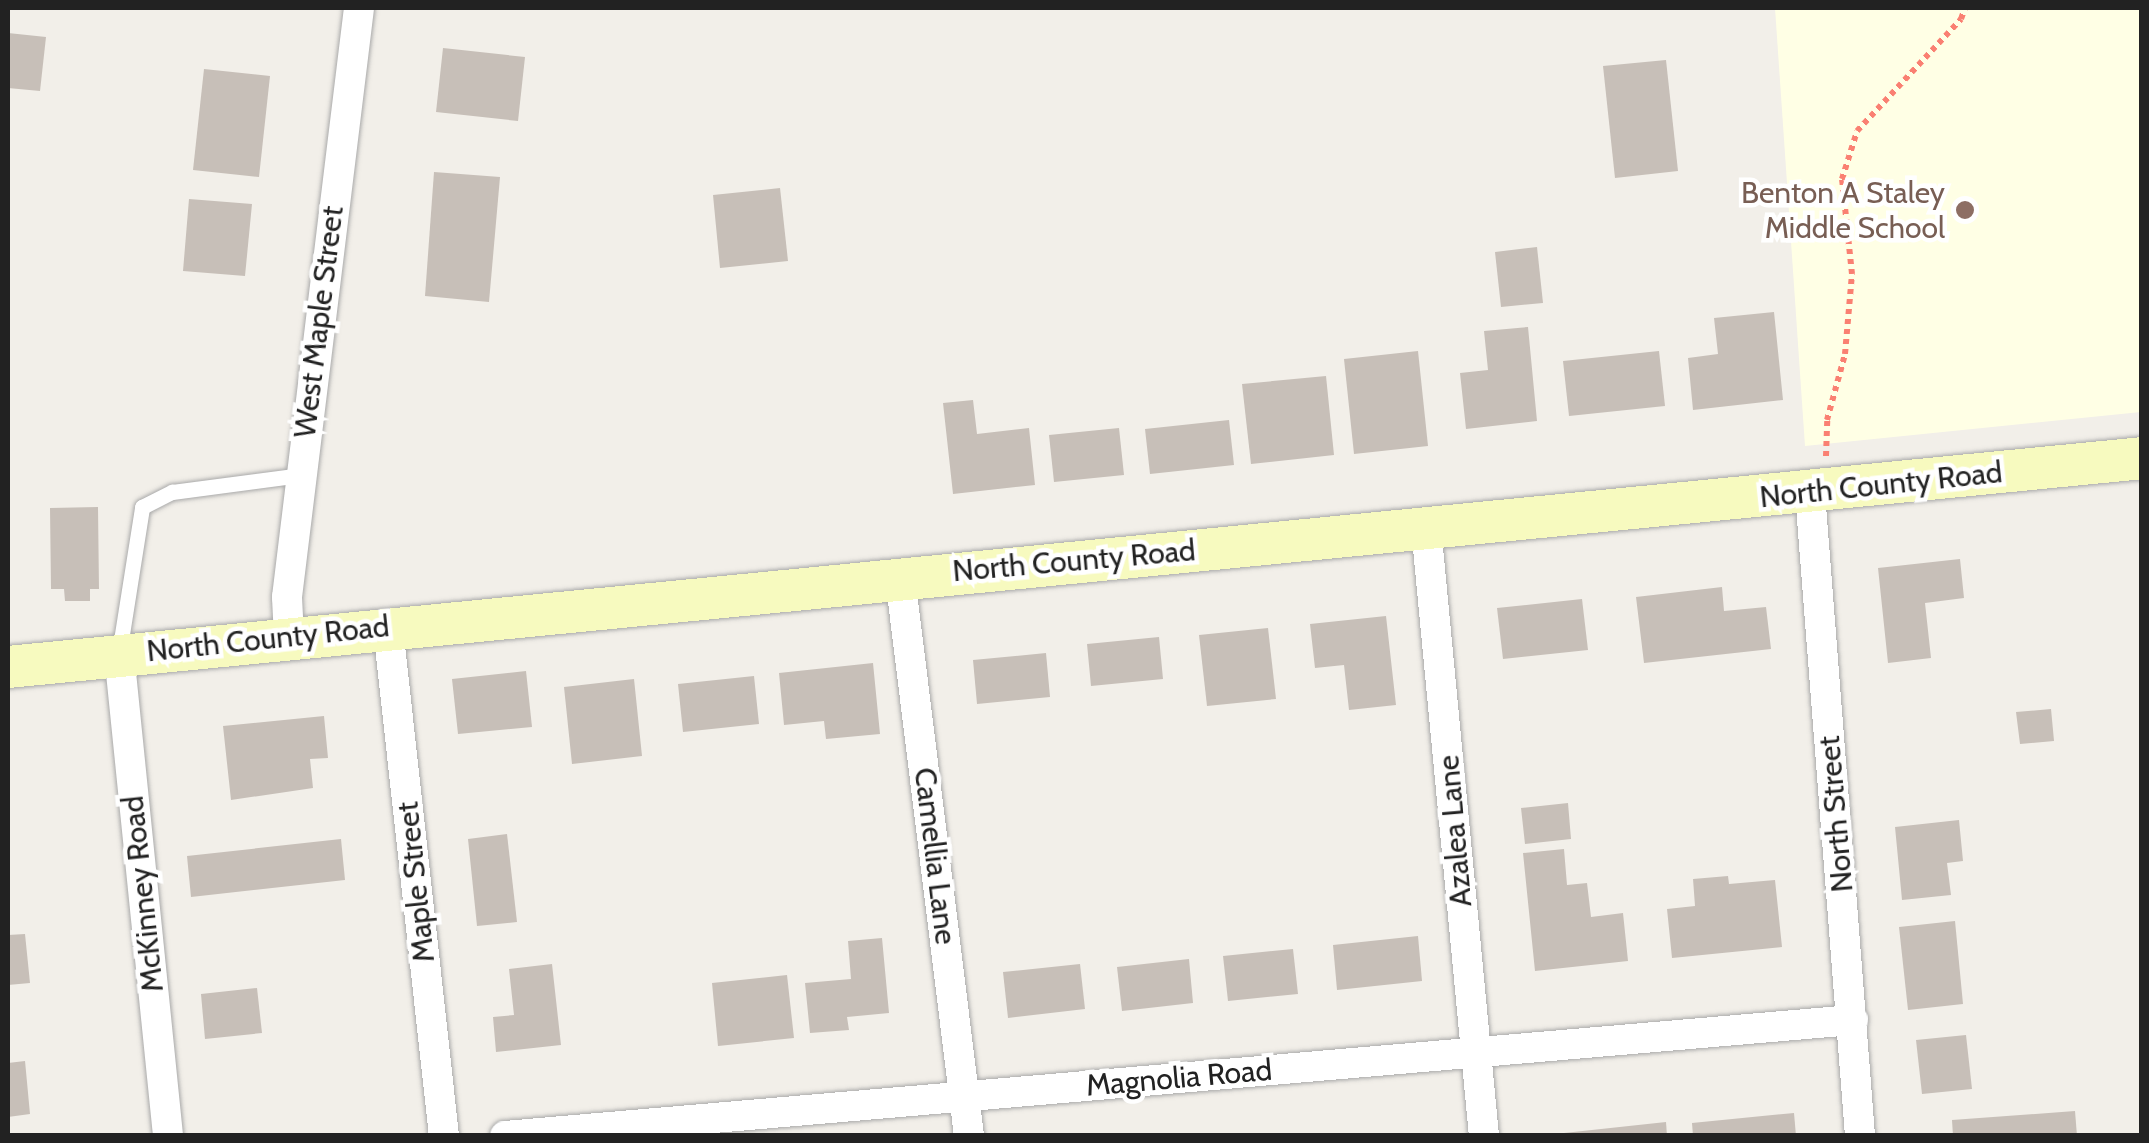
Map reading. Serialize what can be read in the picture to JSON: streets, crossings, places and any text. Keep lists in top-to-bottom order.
{
  "streets": {
    "street": [
      "West Maple Street",
      "North County Road",
      "North Street",
      "Azalea Lane",
      "Camellia Lane",
      "Maple Street",
      "McKinney Road",
      "Magnolia Road"
    ]
  },
  "crossings": [
    ["West Maple Street", "North County Road"],
    ["North County Road", "North Street"],
    ["North County Road", "Azalea Lane"],
    ["North County Road", "Camellia Lane"],
    ["North County Road", "Maple Street"],
    ["North County Road", "McKinney Road"],
    ["North Street", "Magnolia Road"],
    ["Azalea Lane", "Magnolia Road"],
    ["Camellia Lane", "Magnolia Road"]
  ],
  "places": ["Benton A Staley Middle School"]
}
